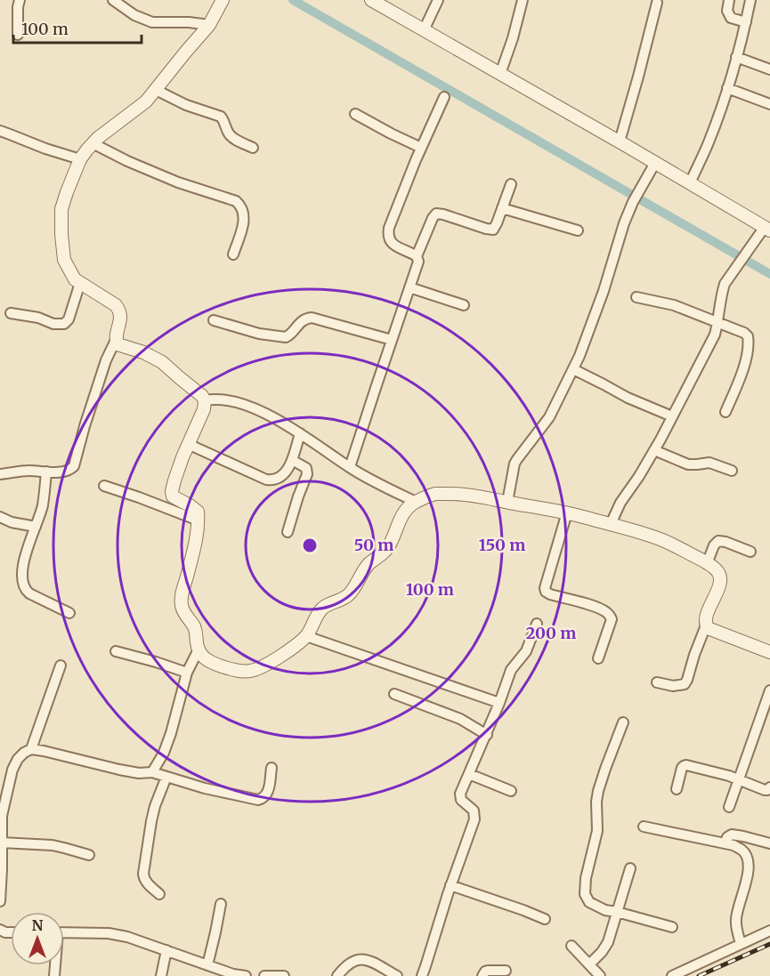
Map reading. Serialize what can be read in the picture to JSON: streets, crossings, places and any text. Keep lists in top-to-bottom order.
{
  "scale_bar": "100 m",
  "north": "top",
  "rings": [
    "50 m",
    "150 m",
    "100 m",
    "200 m"
  ]
}
